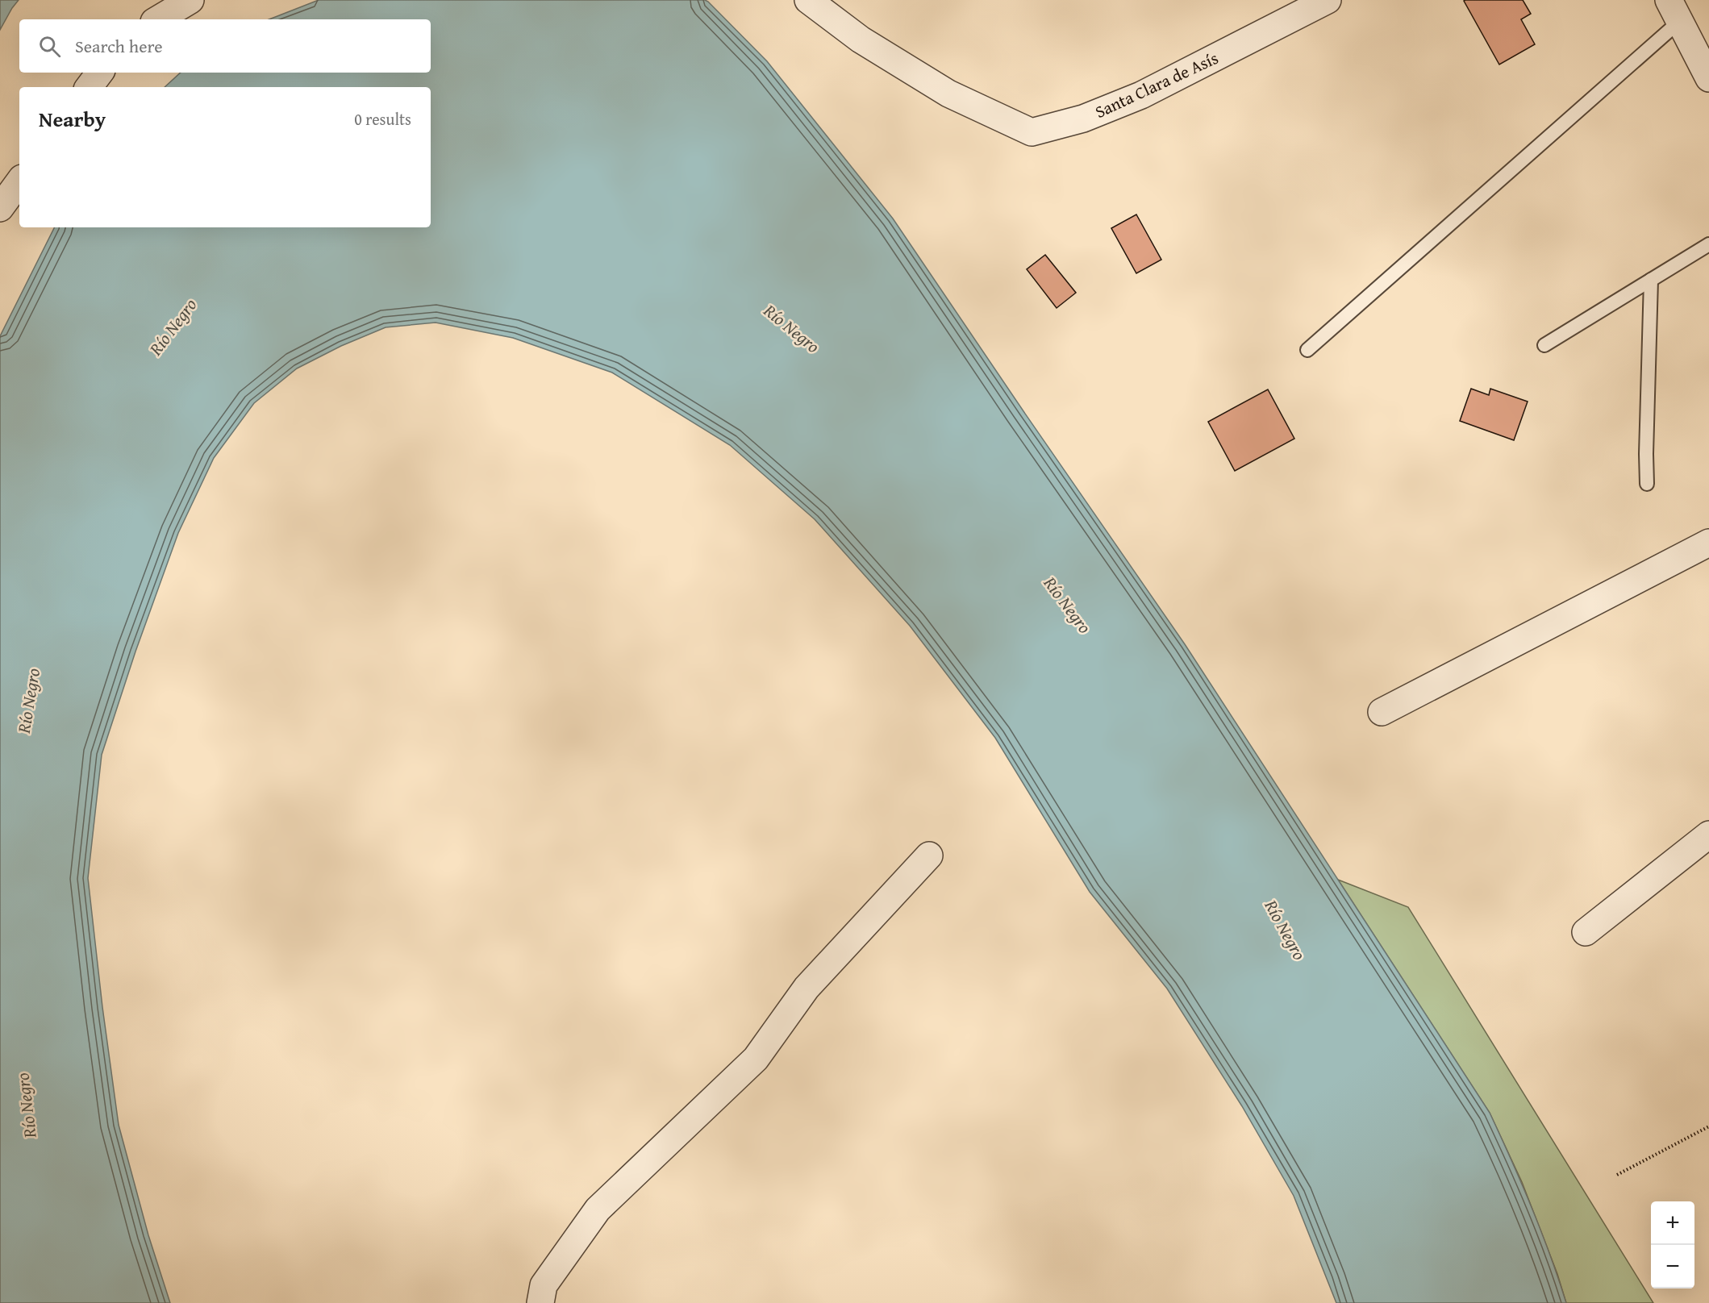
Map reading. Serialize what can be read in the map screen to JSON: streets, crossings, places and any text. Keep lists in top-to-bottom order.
{
  "streets": {
    "street": ["Santa Clara de Asís"]
  },
  "water": ["Río Negro"],
  "page": {
    "search": "Search here",
    "heading": ["Nearby", "0 results"],
    "map_buttons": ["+", "−"]
  }
}
